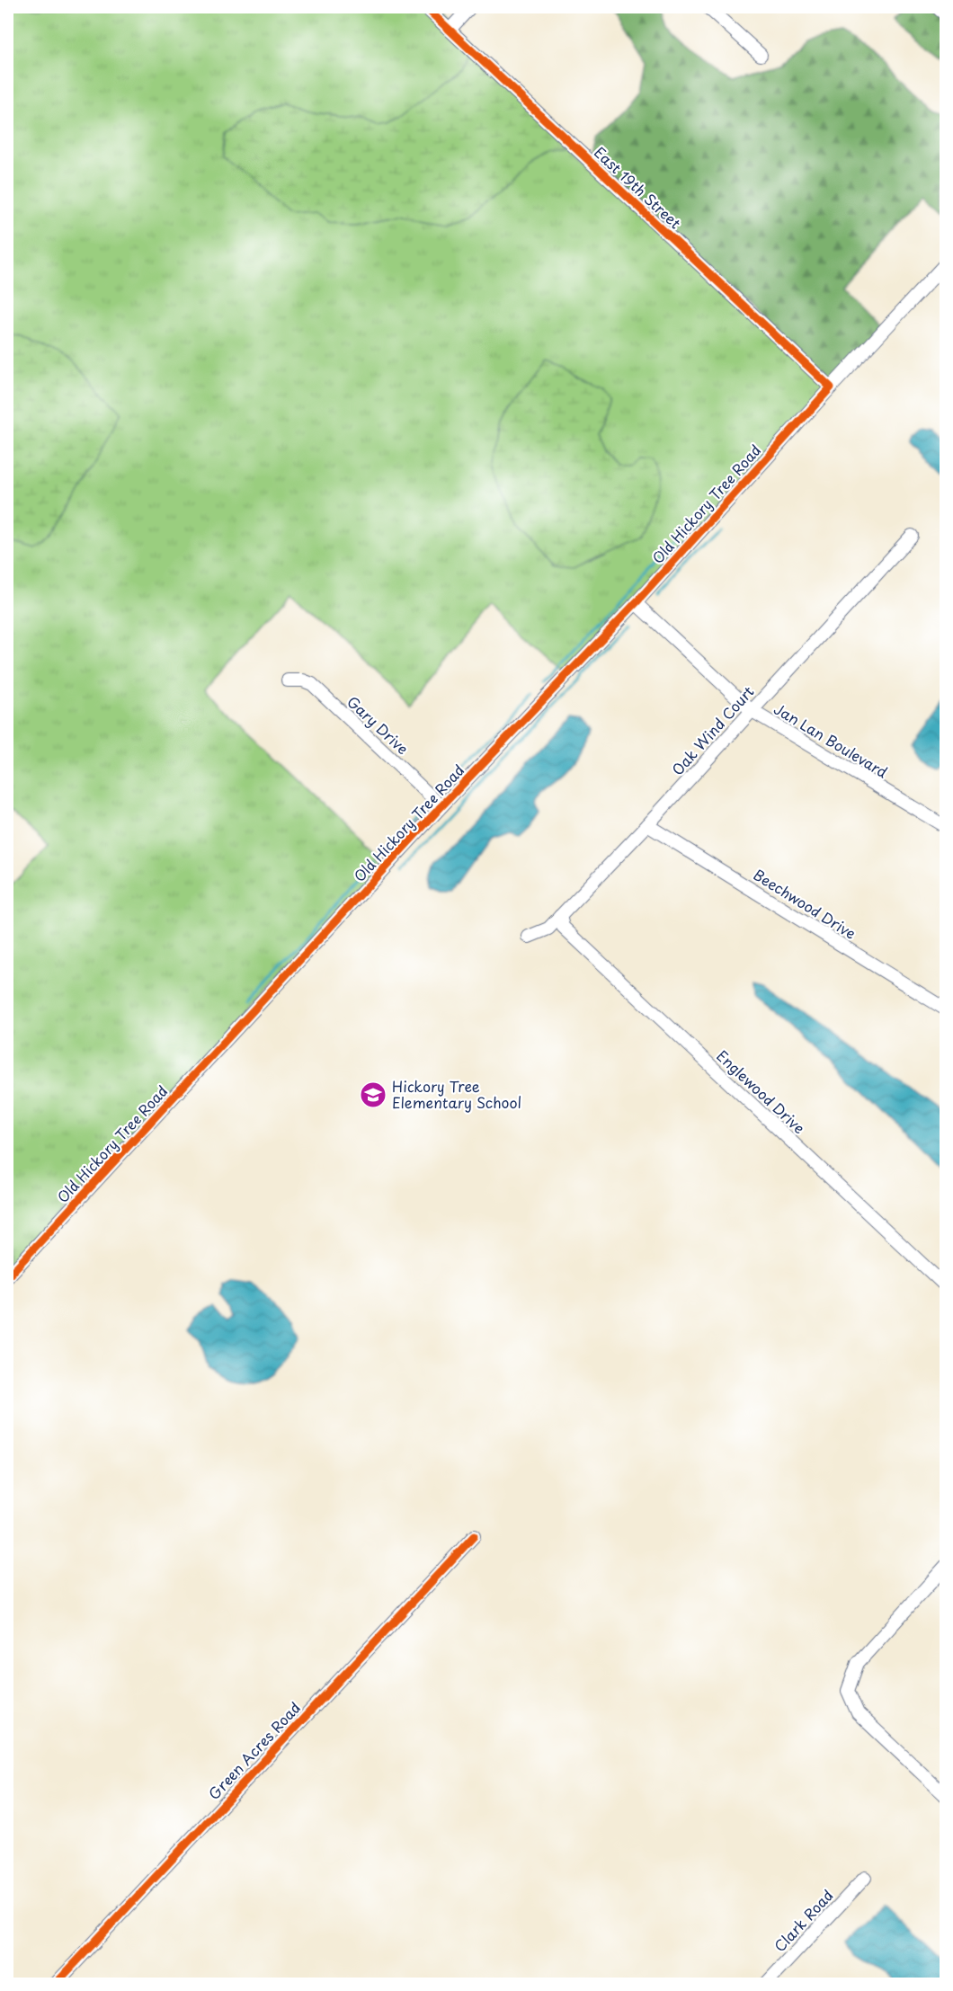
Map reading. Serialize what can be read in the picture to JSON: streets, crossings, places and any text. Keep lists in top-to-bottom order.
{
  "streets": {
    "street": [
      "East 19th Street",
      "Old Hickory Tree Road",
      "Gary Drive",
      "Oak Wind Court",
      "Jan Lan Boulevard",
      "Beechwood Drive",
      "Englewood Drive",
      "Green Acres Road",
      "Clark Road"
    ]
  },
  "crossings": [
    ["East 19th Street", "Old Hickory Tree Road"],
    ["Old Hickory Tree Road", "Gary Drive"],
    ["Old Hickory Tree Road", "Jan Lan Boulevard"],
    ["Oak Wind Court", "Jan Lan Boulevard"],
    ["Oak Wind Court", "Beechwood Drive"],
    ["Oak Wind Court", "Englewood Drive"]
  ],
  "places": {
    "school or university": ["Hickory Tree Elementary School"]
  }
}
